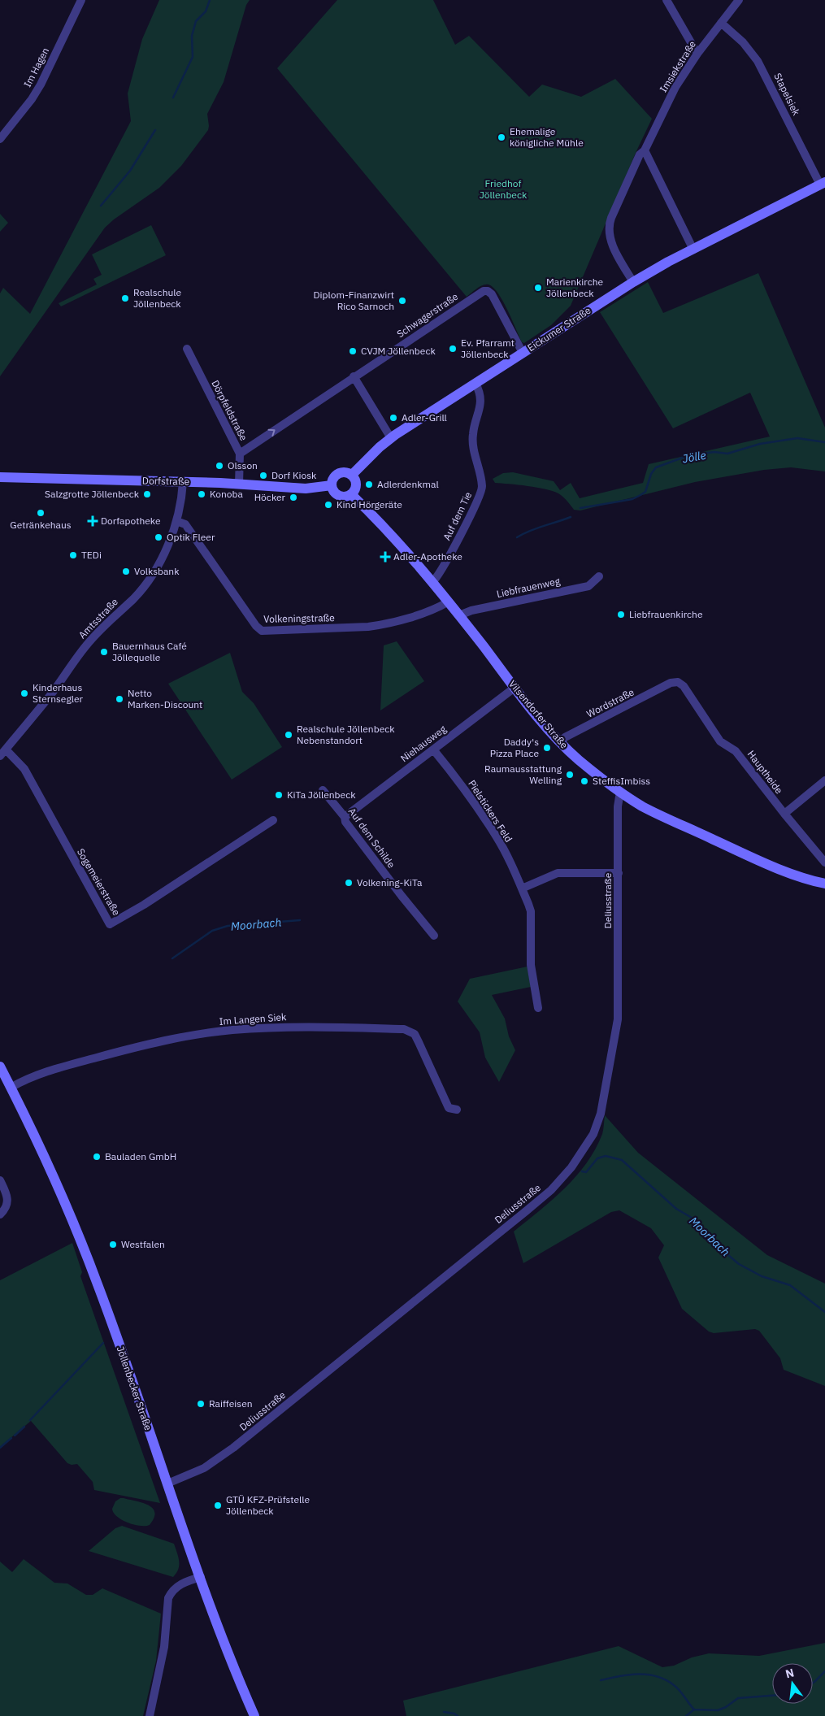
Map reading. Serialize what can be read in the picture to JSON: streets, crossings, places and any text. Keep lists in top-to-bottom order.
{
  "streets": {
    "main road": [
      "Eickumer Straße",
      "Dorfstraße",
      "Vilsendorfer Straße",
      "Jöllenbecker Straße"
    ],
    "street": [
      "Imsiekstraße",
      "Im Hagen",
      "Stapelsiek",
      "Schwagerstraße",
      "Dörpfeldstraße",
      "Auf dem Tie",
      "Liebfrauenweg",
      "Amtsstraße",
      "Volkeningstraße",
      "Wordstraße",
      "Niehausweg",
      "Hauptheide",
      "Pielstickers Feld",
      "Auf dem Schilde",
      "Sogemeierstraße",
      "Deliusstraße",
      "Im Langen Siek"
    ]
  },
  "crossings": [
    ["Imsiekstraße", "Stapelsiek"],
    ["Imsiekstraße", "Eickumer Straße"],
    ["Stapelsiek", "Eickumer Straße"],
    ["Schwagerstraße", "Eickumer Straße"],
    ["Schwagerstraße", "Dörpfeldstraße"],
    ["Eickumer Straße", "Dorfstraße"],
    ["Eickumer Straße", "Auf dem Tie"],
    ["Eickumer Straße", "Vilsendorfer Straße"],
    ["Dörpfeldstraße", "Dorfstraße"],
    ["Dorfstraße", "Amtsstraße"],
    ["Dorfstraße", "Vilsendorfer Straße"],
    ["Auf dem Tie", "Vilsendorfer Straße"],
    ["Liebfrauenweg", "Vilsendorfer Straße"],
    ["Amtsstraße", "Volkeningstraße"],
    ["Amtsstraße", "Sogemeierstraße"],
    ["Volkeningstraße", "Vilsendorfer Straße"],
    ["Wordstraße", "Vilsendorfer Straße"],
    ["Wordstraße", "Hauptheide"],
    ["Vilsendorfer Straße", "Niehausweg"],
    ["Vilsendorfer Straße", "Deliusstraße"],
    ["Niehausweg", "Pielstickers Feld"],
    ["Niehausweg", "Auf dem Schilde"],
    ["Deliusstraße", "Jöllenbecker Straße"],
    ["Im Langen Siek", "Jöllenbecker Straße"]
  ],
  "one_way": ["Schwagerstraße"],
  "water": ["Jölle", "Moorbach"],
  "parks": ["Friedhof Jöllenbeck"],
  "places": {
    "other": [
      "Ehemalige königliche Mühle",
      "Marienkirche Jöllenbeck",
      "Realschule Jöllenbeck",
      "Diplom-Finanzwirt Rico Sarnoch",
      "Ev. Pfarramt Jöllenbeck",
      "CVJM Jöllenbeck",
      "Adler-Grill",
      "Olsson",
      "Dorf Kiosk",
      "Adlerdenkmal",
      "Salzgrotte Jöllenbeck",
      "Konoba",
      "Höcker",
      "Kind Hörgeräte",
      "Getränkehaus",
      "Optik Fleer",
      "TEDi",
      "Volksbank",
      "Liebfrauenkirche",
      "Bauernhaus Café Jöllequelle",
      "Kinderhaus Sternsegler",
      "Netto Marken-Discount",
      "Realschule Jöllenbeck Nebenstandort",
      "Daddy's Pizza Place",
      "Raumausstattung Welling",
      "SteffisImbiss",
      "KiTa Jöllenbeck",
      "Volkening-KiTa",
      "Bauladen GmbH",
      "Westfalen",
      "Raiffeisen",
      "GTÜ KFZ-Prüfstelle Jöllenbeck"
    ],
    "health": ["Dorfapotheke", "Adler-Apotheke"]
  },
  "north": "top"
}
